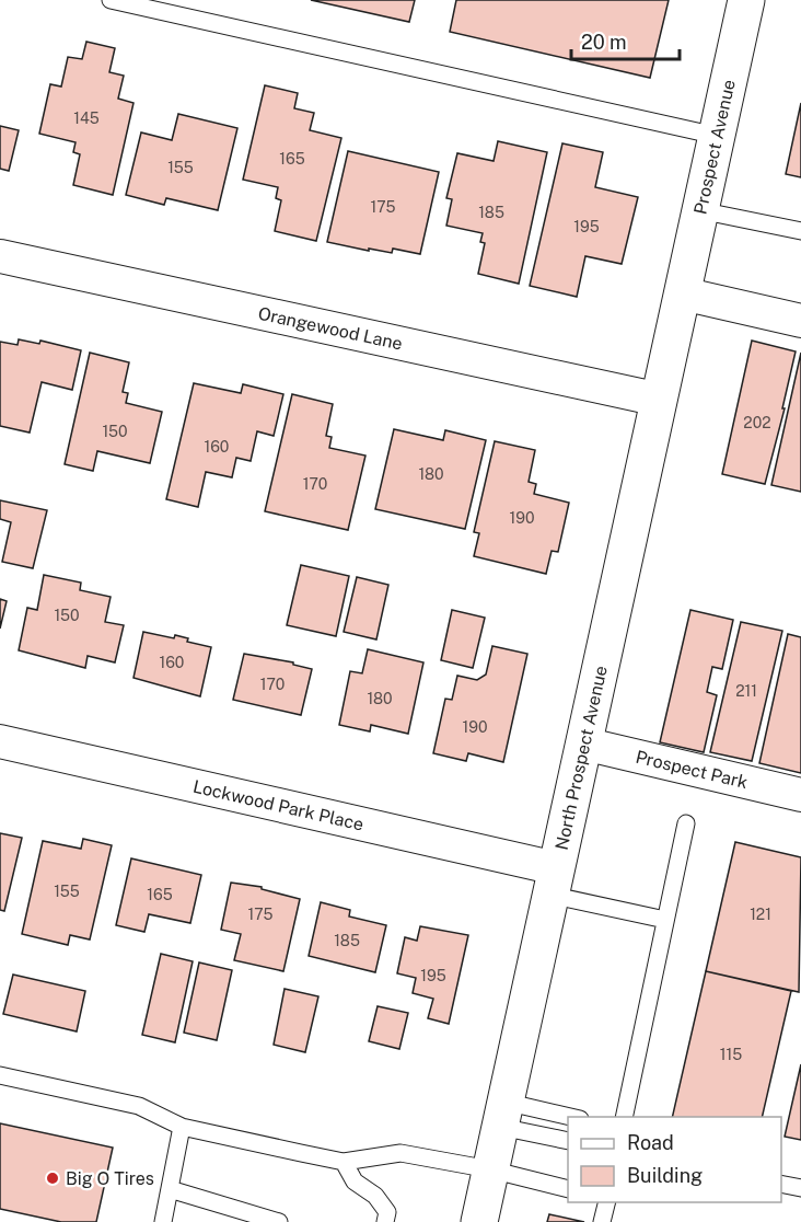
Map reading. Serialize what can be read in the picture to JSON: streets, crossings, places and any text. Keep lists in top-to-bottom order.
{
  "streets": {
    "main road": ["Prospect Avenue", "North Prospect Avenue"],
    "street": ["Orangewood Lane", "Prospect Park", "Lockwood Park Place"]
  },
  "crossings": [
    ["Prospect Avenue", "North Prospect Avenue"],
    ["Orangewood Lane", "North Prospect Avenue"],
    ["North Prospect Avenue", "Prospect Park"],
    ["North Prospect Avenue", "Lockwood Park Place"]
  ],
  "places": ["Big O Tires"],
  "house_numbers": [
    "145",
    "165",
    "155",
    "175",
    "185",
    "195",
    "202",
    "150",
    "160",
    "180",
    "170",
    "190",
    "150",
    "160",
    "170",
    "211",
    "180",
    "190",
    "155",
    "165",
    "175",
    "121",
    "185",
    "195",
    "115"
  ],
  "legend": ["Road", "Building"],
  "scale_bar": "20 m"
}
